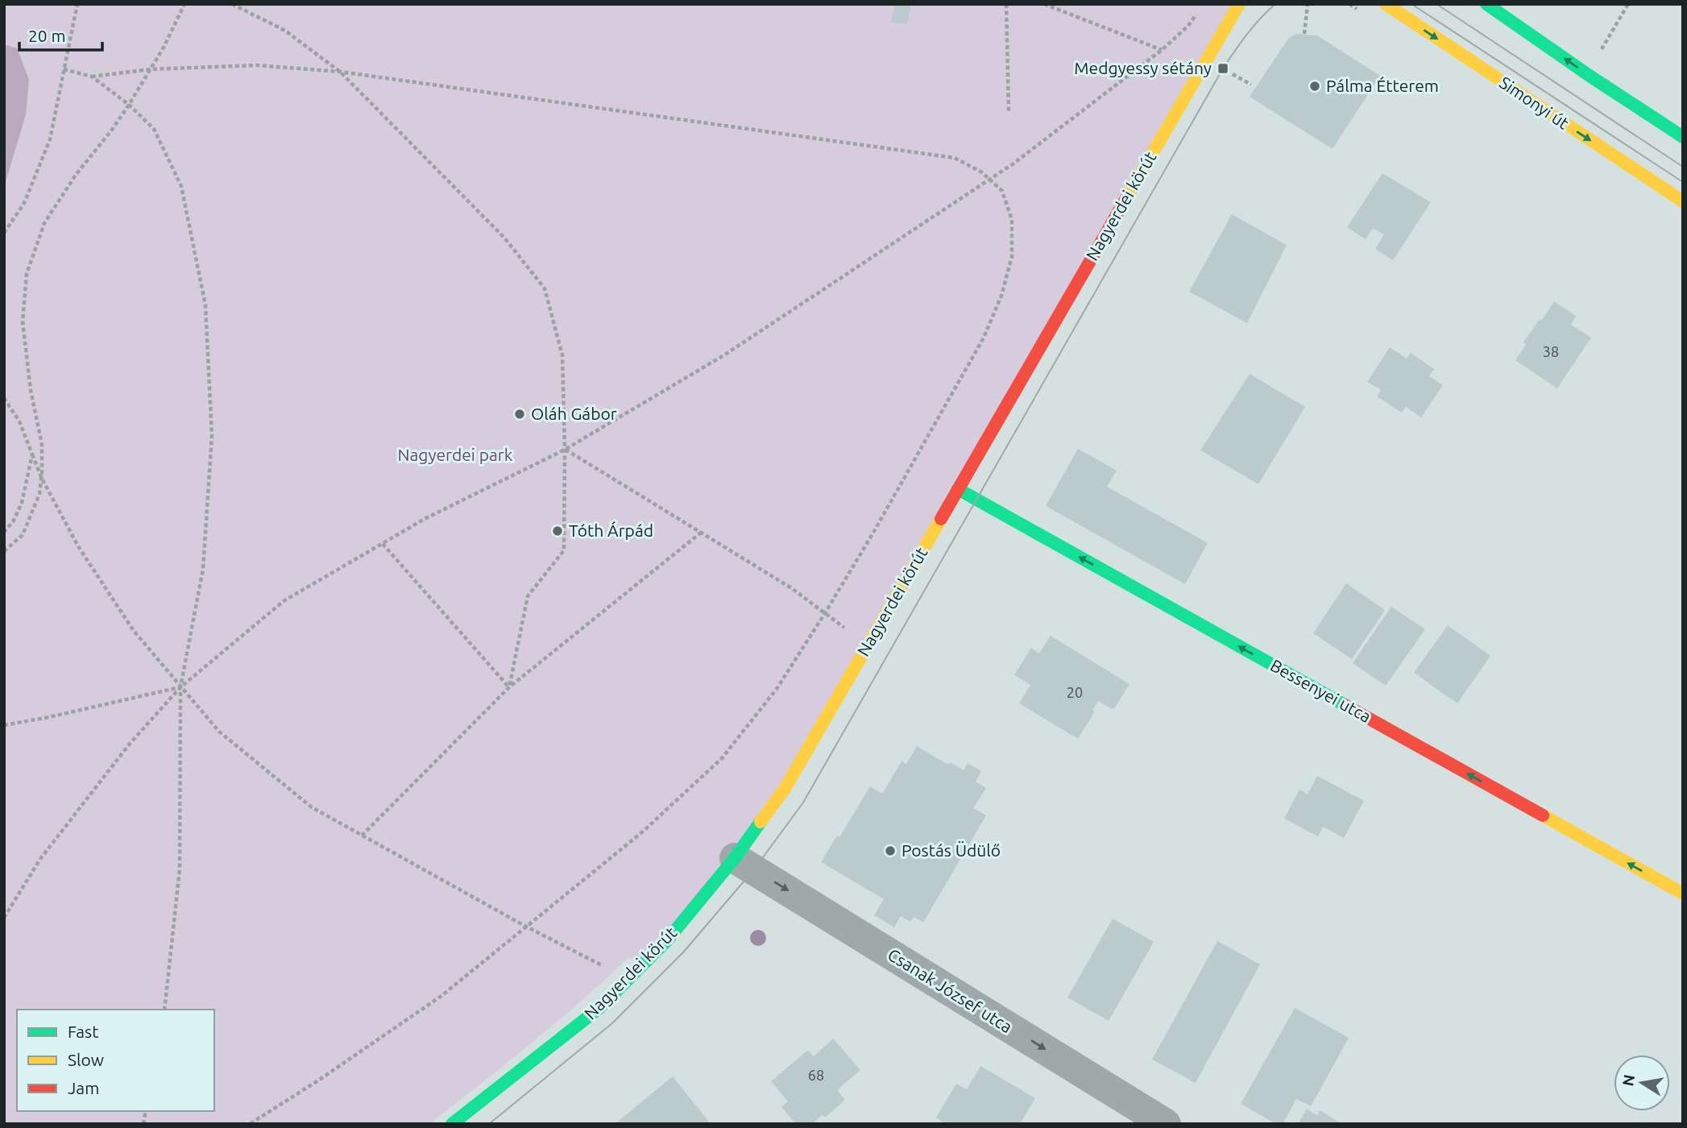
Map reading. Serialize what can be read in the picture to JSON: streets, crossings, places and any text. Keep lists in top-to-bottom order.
{
  "streets": {
    "street": [
      "Simonyi út",
      "Nagyerdei körút",
      "Bessenyei utca",
      "Csanak József utca"
    ]
  },
  "crossings": [
    ["Nagyerdei körút", "Bessenyei utca"],
    ["Nagyerdei körút", "Csanak József utca"]
  ],
  "one_way": ["Bessenyei utca", "Csanak József utca"],
  "parks": ["Nagyerdei park"],
  "places": {
    "transit": ["Medgyessy sétány"],
    "other": [
      "Pálma Étterem",
      "Oláh Gábor",
      "Tóth Árpád",
      "Postás Üdülő"
    ]
  },
  "house_numbers": ["38", "20", "68"],
  "legend": ["Fast", "Slow", "Jam"],
  "scale_bar": "20 m",
  "north": "left"
}
